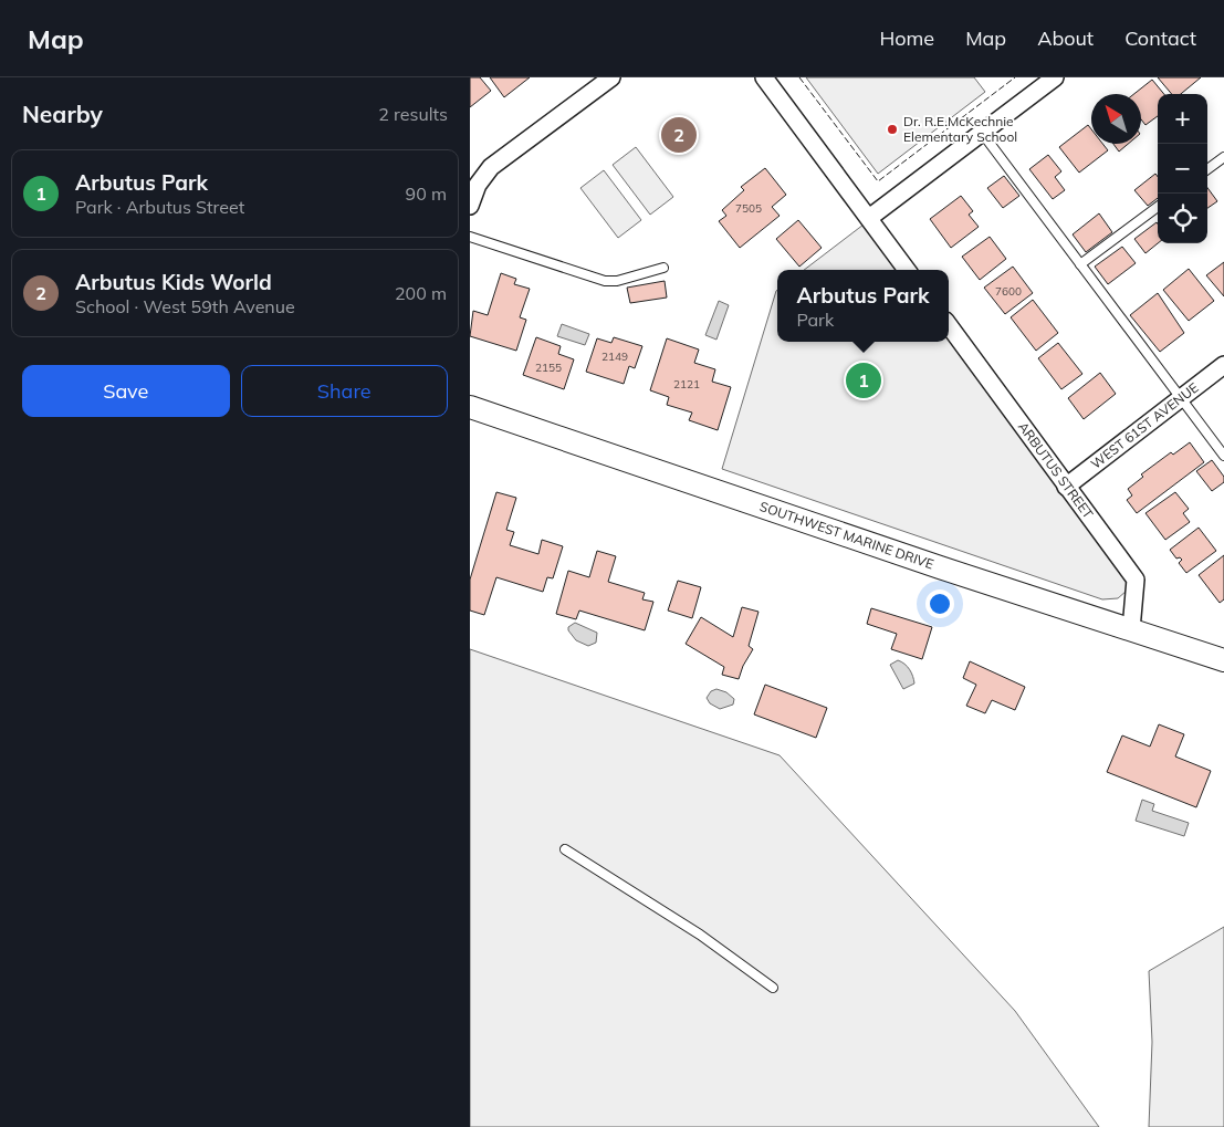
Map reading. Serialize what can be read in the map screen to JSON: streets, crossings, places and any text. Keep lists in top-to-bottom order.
{
  "streets": {
    "main road": ["SOUTHWEST MARINE DRIVE"],
    "street": ["WEST 61ST AVENUE", "ARBUTUS STREET"]
  },
  "crossings": [
    ["WEST 61ST AVENUE", "ARBUTUS STREET"],
    ["ARBUTUS STREET", "SOUTHWEST MARINE DRIVE"]
  ],
  "places": ["Dr. R.E.McKechnie Elementary School"],
  "house_numbers": [
    "7505",
    "7600",
    "2149",
    "2155",
    "2121"
  ],
  "north": "top left",
  "page": {
    "header": "Map",
    "nav": [
      "Home",
      "Map",
      "About",
      "Contact"
    ],
    "heading": ["Nearby", "2 results"],
    "map_buttons": ["+", "−"],
    "pins": ["2", "1"],
    "list": [
      {
        "mark": "1",
        "name": "Arbutus Park",
        "note": "Park · Arbutus Street",
        "value": "90 m"
      },
      {
        "mark": "2",
        "name": "Arbutus Kids World",
        "note": "School · West 59th Avenue",
        "value": "200 m"
      }
    ],
    "popup": ["Arbutus Park", "Park"],
    "buttons": ["Save", "Share"]
  }
}
